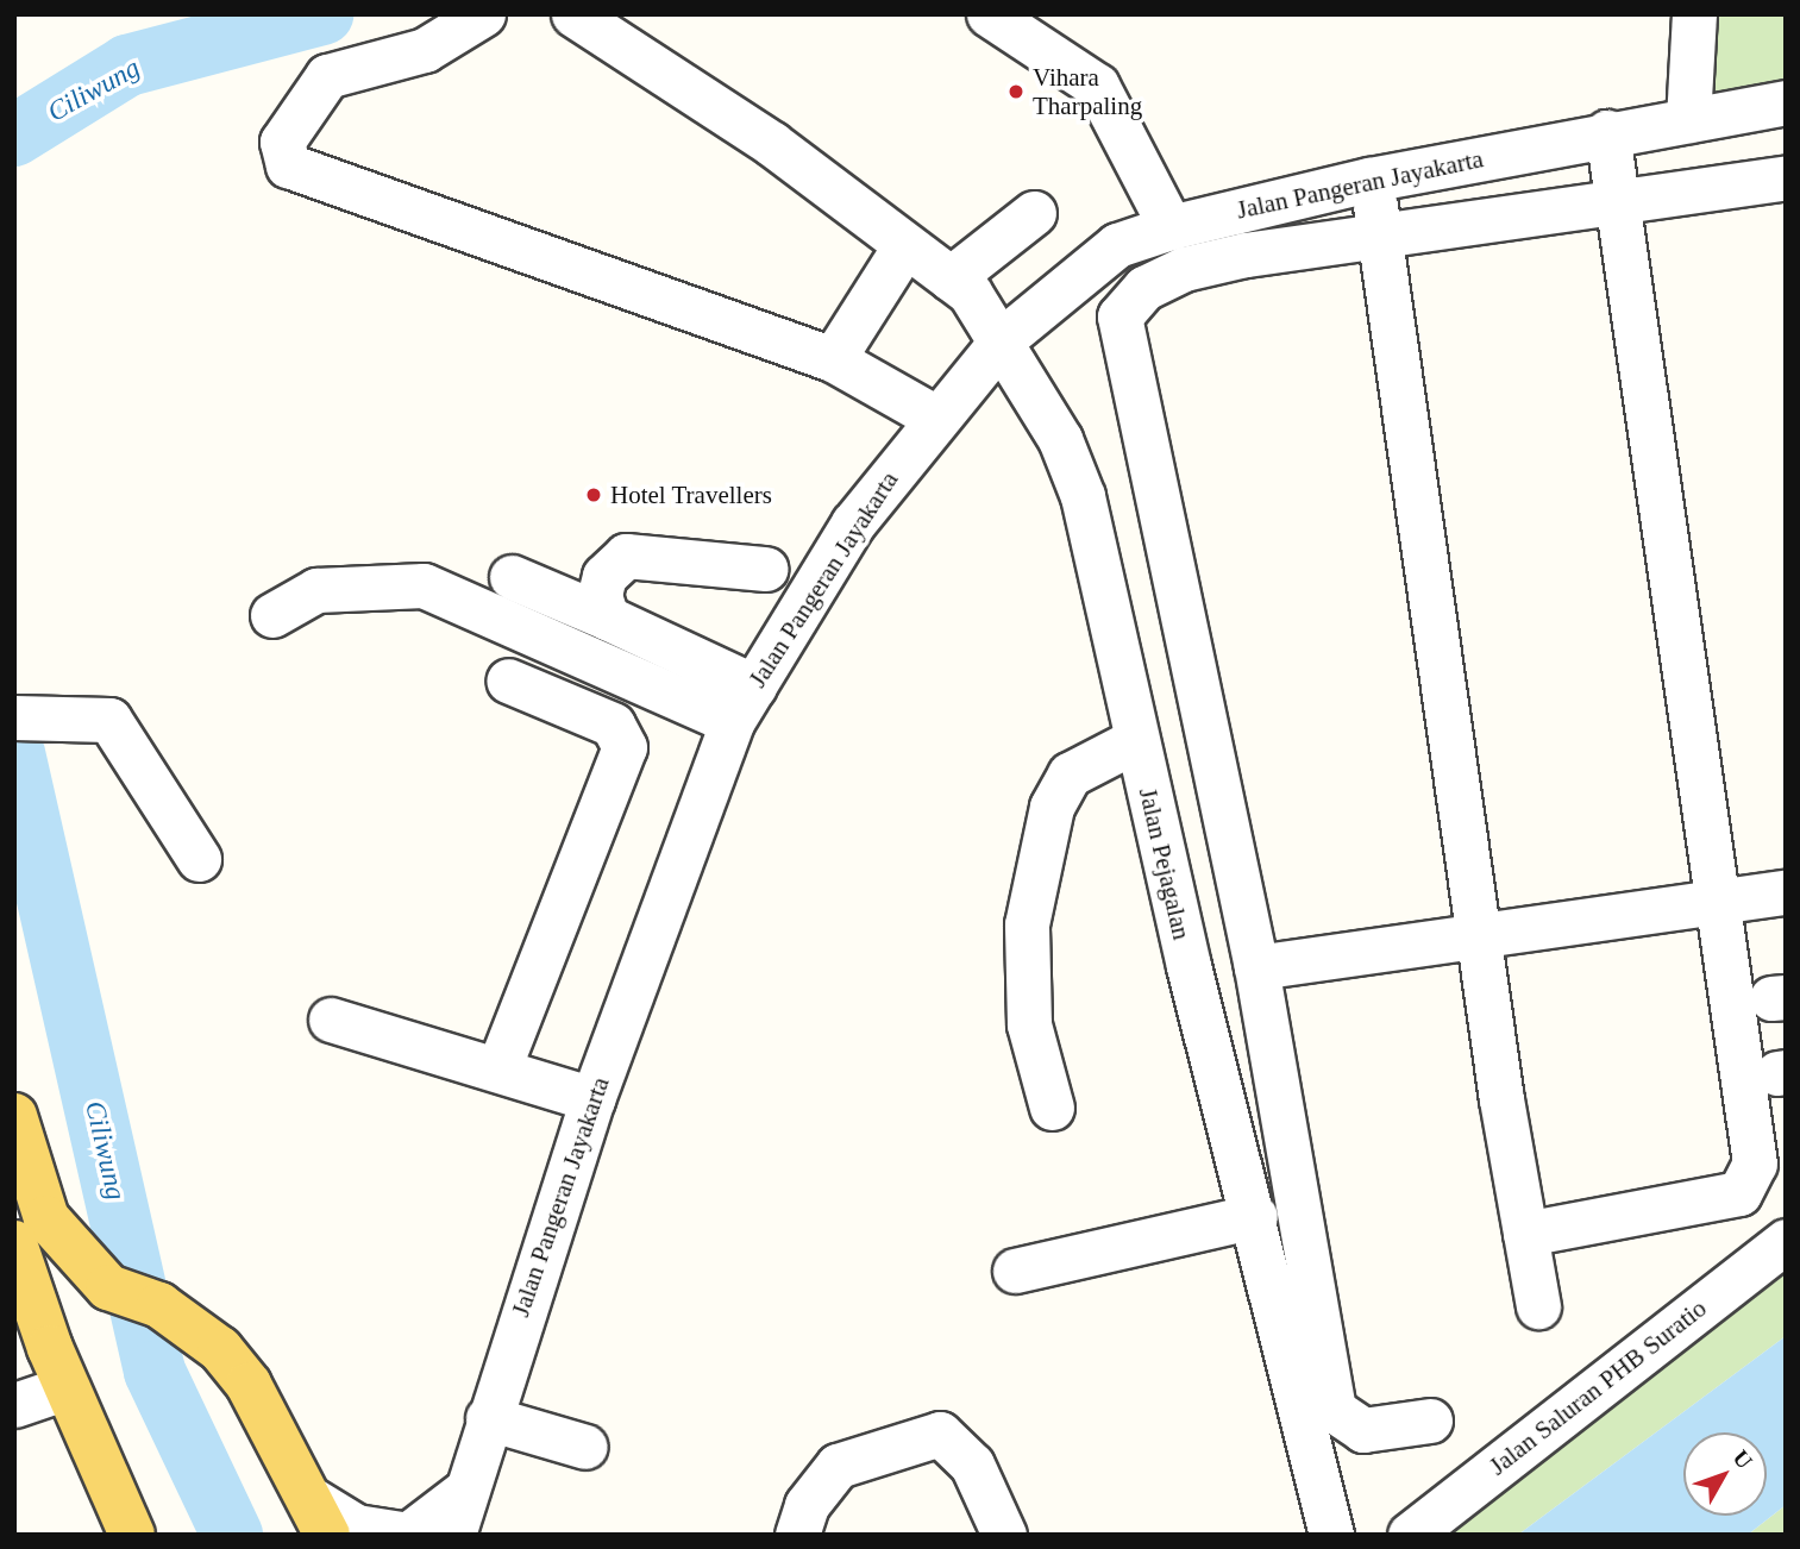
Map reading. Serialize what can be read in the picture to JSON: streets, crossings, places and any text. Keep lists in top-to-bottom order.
{
  "streets": {
    "street": ["Jalan Pangeran Jayakarta", "Jalan Pejagalan", "Jalan Saluran PHB Suratio"]
  },
  "crossings": [
    ["Jalan Pangeran Jayakarta", "Jalan Pejagalan"]
  ],
  "water": ["Ciliwung"],
  "places": ["Vihara Tharpaling", "Hotel Travellers"],
  "north": "top right"
}
